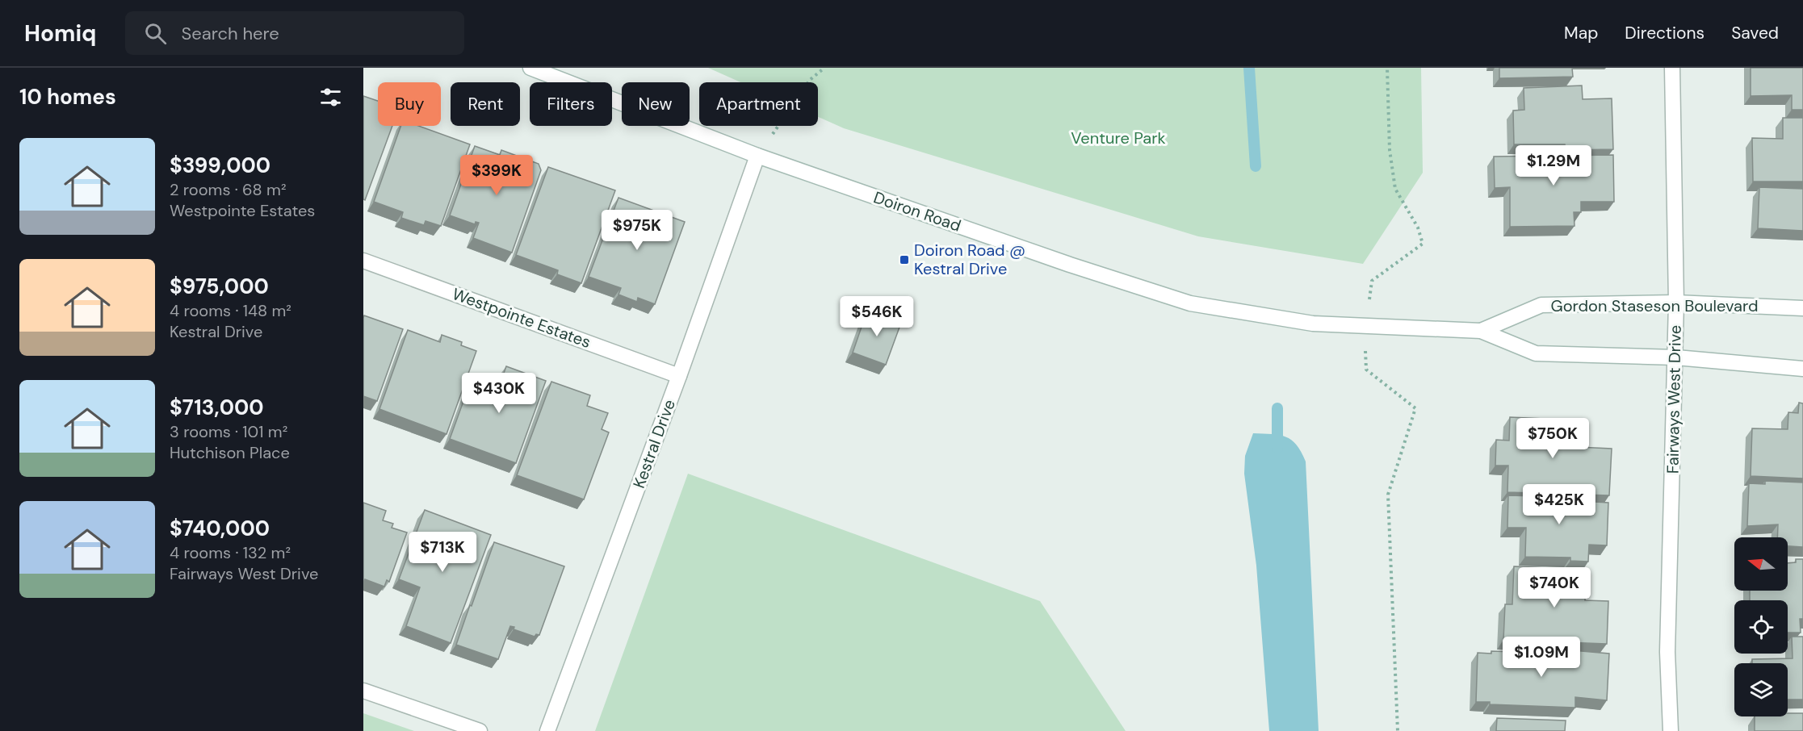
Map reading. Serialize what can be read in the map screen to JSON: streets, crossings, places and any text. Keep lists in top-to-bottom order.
{
  "streets": {
    "street": [
      "Doiron Road",
      "Gordon Staseson Boulevard",
      "Westpointe Estates",
      "Fairways West Drive",
      "Kestral Drive"
    ]
  },
  "crossings": [
    ["Doiron Road", "Gordon Staseson Boulevard"],
    ["Doiron Road", "Kestral Drive"],
    ["Gordon Staseson Boulevard", "Fairways West Drive"],
    ["Westpointe Estates", "Kestral Drive"]
  ],
  "parks": ["Venture Park"],
  "places": {
    "transit": ["Doiron Road @ Kestral Drive"]
  },
  "north": "left",
  "page": {
    "header": "Homiq",
    "search": "Search here",
    "nav": ["Map", "Directions", "Saved"],
    "heading": "10 homes",
    "chip": [
      "Buy",
      "Rent",
      "Filters",
      "New",
      "Apartment"
    ],
    "list": [
      {
        "name": "$399,000",
        "note": "2 rooms · 68 m² · Westpointe Estates"
      },
      {
        "name": "$975,000",
        "note": "4 rooms · 148 m² · Kestral Drive"
      },
      {
        "name": "$713,000",
        "note": "3 rooms · 101 m² · Hutchison Place"
      },
      {
        "name": "$740,000",
        "note": "4 rooms · 132 m² · Fairways West Drive"
      }
    ],
    "price": [
      "$1.29M",
      "$399K",
      "$975K",
      "$546K",
      "$430K",
      "$750K",
      "$425K",
      "$713K",
      "$740K",
      "$1.09M"
    ]
  }
}
